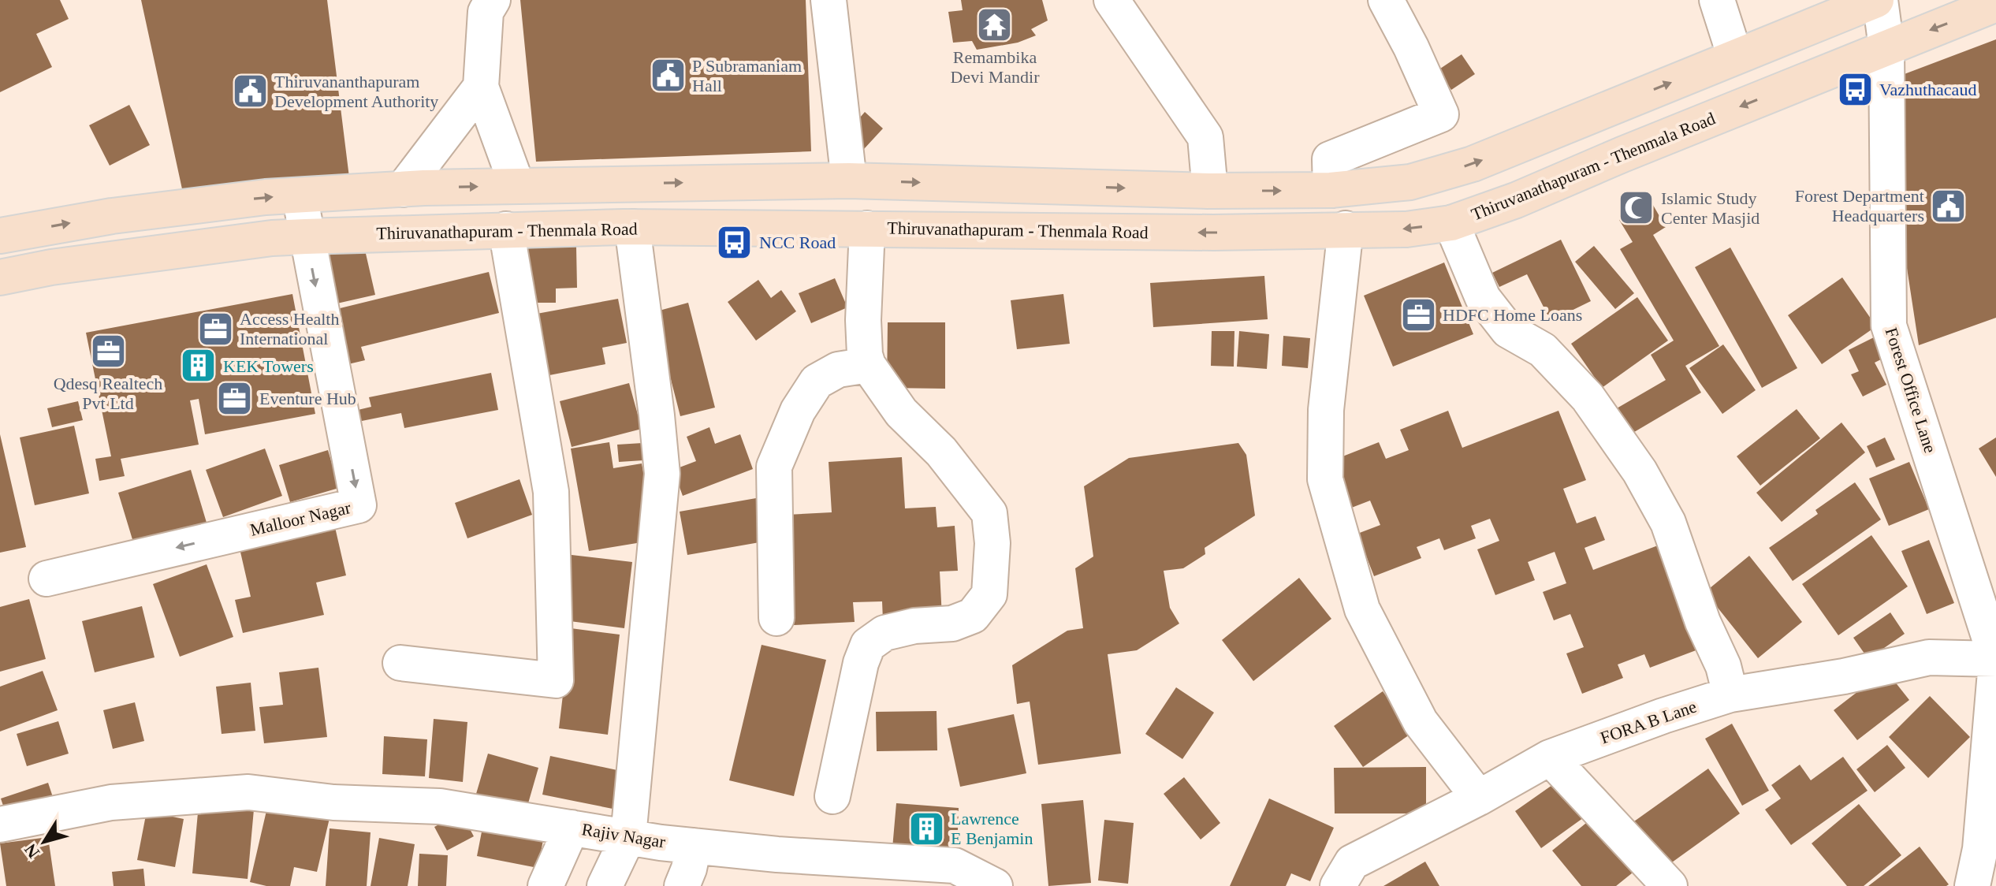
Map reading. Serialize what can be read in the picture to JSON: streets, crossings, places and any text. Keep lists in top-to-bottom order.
{
  "streets": {
    "main road": ["Thiruvanathapuram - Thenmala Road"],
    "street": [
      "Forest Office Lane",
      "Malloor Nagar",
      "FORA B Lane",
      "Rajiv Nagar"
    ]
  },
  "crossings": [
    ["Thiruvanathapuram - Thenmala Road", "Forest Office Lane"],
    ["Thiruvanathapuram - Thenmala Road", "Malloor Nagar"],
    ["Forest Office Lane", "FORA B Lane"]
  ],
  "places": {
    "temple": ["Remambika Devi Mandir"],
    "public building": ["P Subramaniam Hall", "Thiruvananthapuram Development Authority", "Forest Department Headquarters"],
    "bus stop": ["Vazhuthacaud", "NCC Road"],
    "mosque": ["Islamic Study Center Masjid"],
    "office": [
      "HDFC Home Loans",
      "Access Health International",
      "Qdesq Realtech Pvt Ltd",
      "Eventure Hub"
    ],
    "building": ["KEK Towers", "Lawrence E Benjamin"]
  },
  "north": "bottom left"
}
